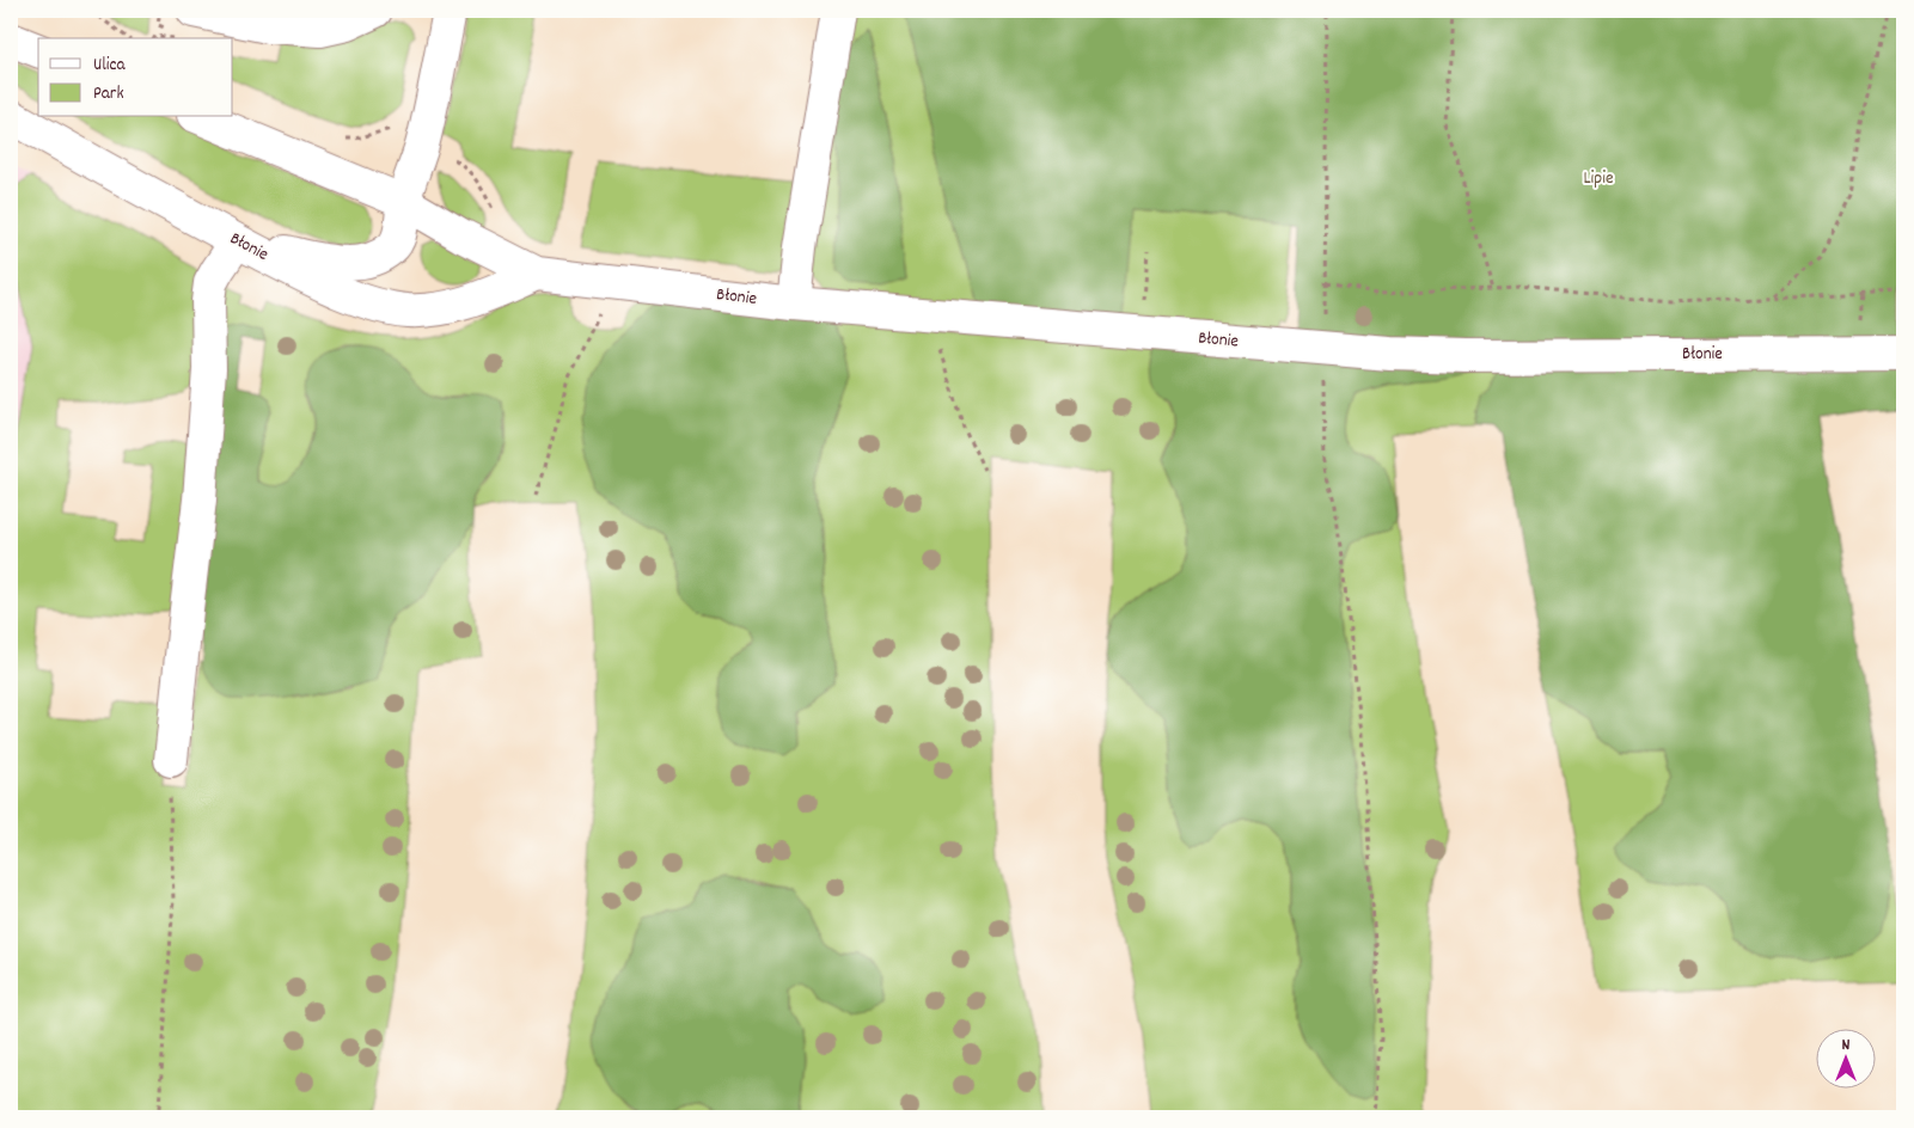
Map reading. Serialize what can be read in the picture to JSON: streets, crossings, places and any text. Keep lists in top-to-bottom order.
{
  "streets": {
    "street": ["Błonie"]
  },
  "parks": ["Lipie"],
  "legend": ["Ulica", "Park"],
  "north": "top"
}
